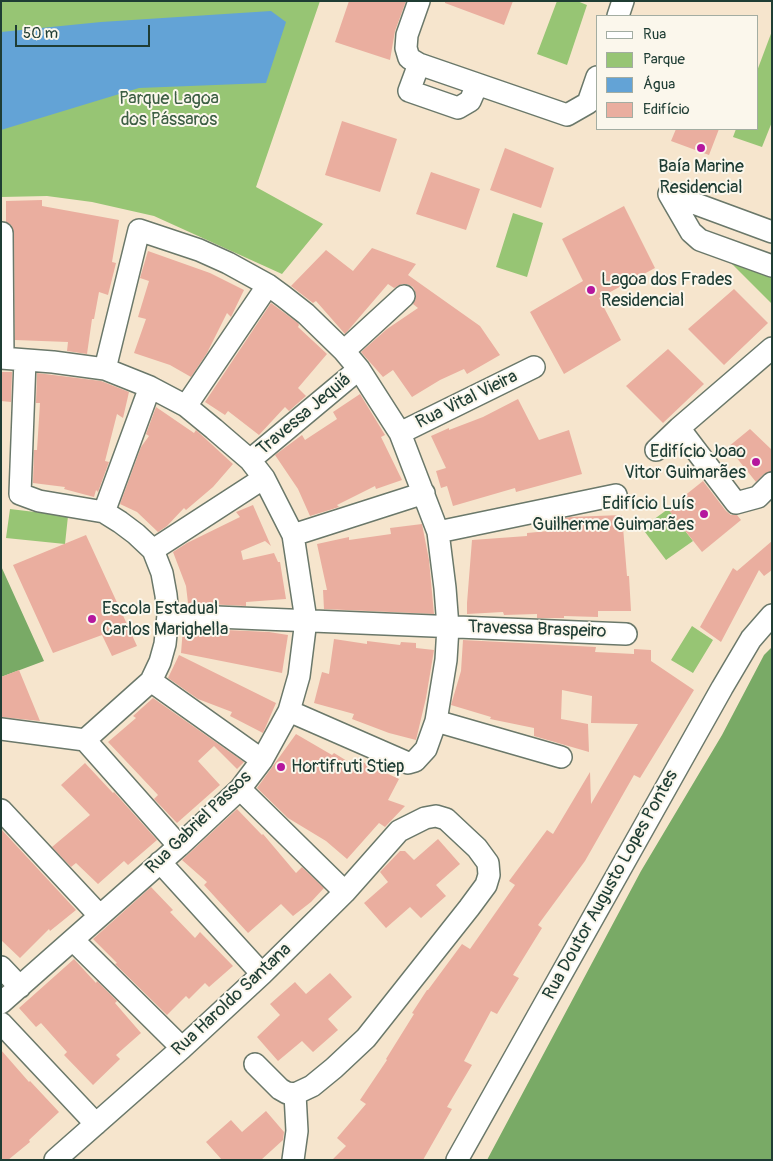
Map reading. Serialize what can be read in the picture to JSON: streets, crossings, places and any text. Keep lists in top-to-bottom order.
{
  "streets": {
    "street": [
      "Rua Vital Vieira",
      "Travessa Jequiá",
      "Travessa Braspeiro",
      "Rua Gabriel Passos",
      "Rua Doutor Augusto Lopes Pontes",
      "Rua Haroldo Santana"
    ]
  },
  "crossings": [
    ["Travessa Jequiá", "Rua Gabriel Passos"],
    ["Travessa Braspeiro", "Rua Gabriel Passos"]
  ],
  "parks": ["Parque Lagoa dos Pássaros"],
  "places": [
    "Baía Marine Residencial",
    "Lagoa dos Frades Residencial",
    "Edifício Joao Vitor Guimarães",
    "Edifício Luís Guilherme Guimarães",
    "Escola Estadual Carlos Marighella",
    "Hortifruti Stiep"
  ],
  "legend": [
    "Rua",
    "Parque",
    "Água",
    "Edifício"
  ],
  "scale_bar": "50 m"
}
